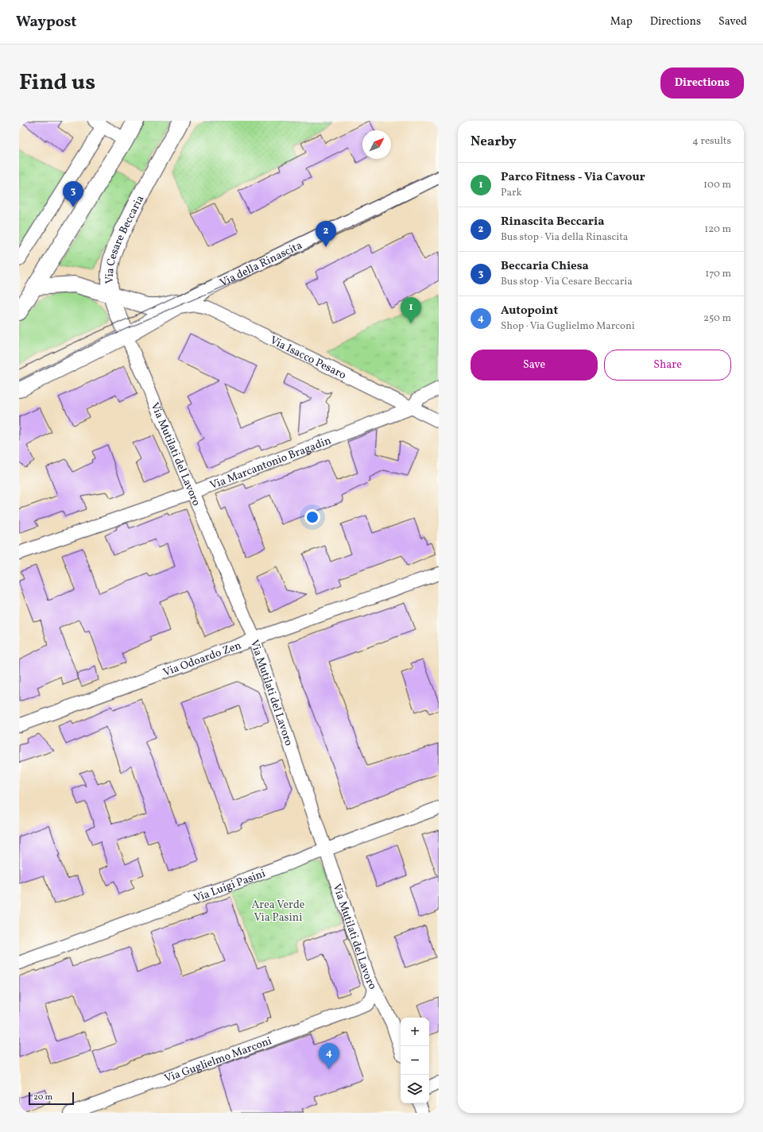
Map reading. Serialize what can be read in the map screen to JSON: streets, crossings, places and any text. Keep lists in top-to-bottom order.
{
  "streets": {
    "street": [
      "Via Cesare Beccaria",
      "Via della Rinascita",
      "Via Isacco Pesaro",
      "Via Mutilati del Lavoro",
      "Via Marcantonio Bragadin",
      "Via Odoardo Zen",
      "Via Luigi Pasini",
      "Via Guglielmo Marconi"
    ]
  },
  "crossings": [
    ["Via Isacco Pesaro", "Via Marcantonio Bragadin"],
    ["Via Mutilati del Lavoro", "Via Marcantonio Bragadin"],
    ["Via Mutilati del Lavoro", "Via Odoardo Zen"],
    ["Via Mutilati del Lavoro", "Via Luigi Pasini"]
  ],
  "parks": ["Area Verde Via Pasini"],
  "scale_bar": "20 m",
  "north": "top right",
  "page": {
    "header": "Waypost",
    "nav": ["Map", "Directions", "Saved"],
    "title": "Find us",
    "buttons": [
      "Directions",
      ["Save", "Share"]
    ],
    "heading": ["Nearby", "4 results"],
    "list": [
      {
        "mark": "1",
        "name": "Parco Fitness - Via Cavour",
        "note": "Park",
        "value": "100 m"
      },
      {
        "mark": "2",
        "name": "Rinascita Beccaria",
        "note": "Bus stop · Via della Rinascita",
        "value": "120 m"
      },
      {
        "mark": "3",
        "name": "Beccaria Chiesa",
        "note": "Bus stop · Via Cesare Beccaria",
        "value": "170 m"
      },
      {
        "mark": "4",
        "name": "Autopoint",
        "note": "Shop · Via Guglielmo Marconi",
        "value": "250 m"
      }
    ],
    "pins": [
      "3",
      "2",
      "1",
      "4"
    ],
    "map_buttons": ["+", "−"],
    "scale": "20 m"
  }
}
